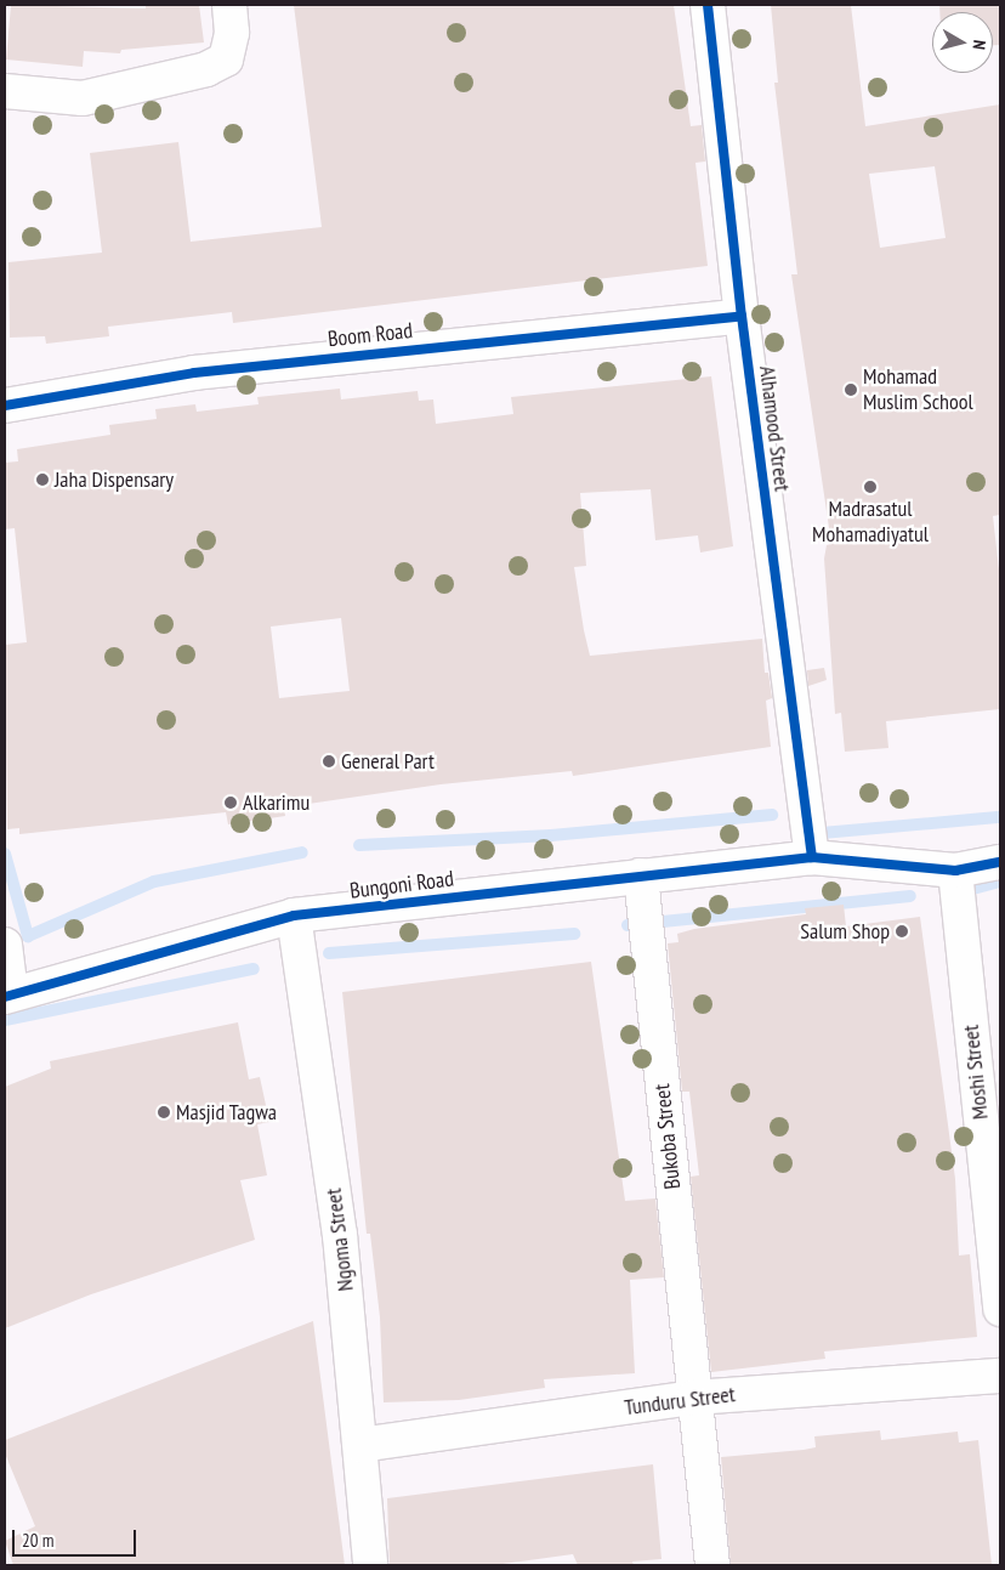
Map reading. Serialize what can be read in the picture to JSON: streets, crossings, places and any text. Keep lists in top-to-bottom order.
{
  "streets": {
    "street": [
      "Boom Road",
      "Alhamood Street",
      "Bungoni Road",
      "Moshi Street",
      "Bukoba Street",
      "Ngoma Street",
      "Tunduru Street"
    ]
  },
  "crossings": [
    ["Boom Road", "Alhamood Street"],
    ["Alhamood Street", "Bungoni Road"],
    ["Bungoni Road", "Moshi Street"],
    ["Bungoni Road", "Bukoba Street"],
    ["Bungoni Road", "Ngoma Street"],
    ["Bukoba Street", "Tunduru Street"],
    ["Ngoma Street", "Tunduru Street"]
  ],
  "places": [
    "Mohamad Muslim School",
    "Jaha Dispensary",
    "Madrasatul Mohamadiyatul",
    "General Part",
    "Alkarimu",
    "Salum Shop",
    "Masjid Tagwa"
  ],
  "scale_bar": "20 m",
  "north": "right"
}
